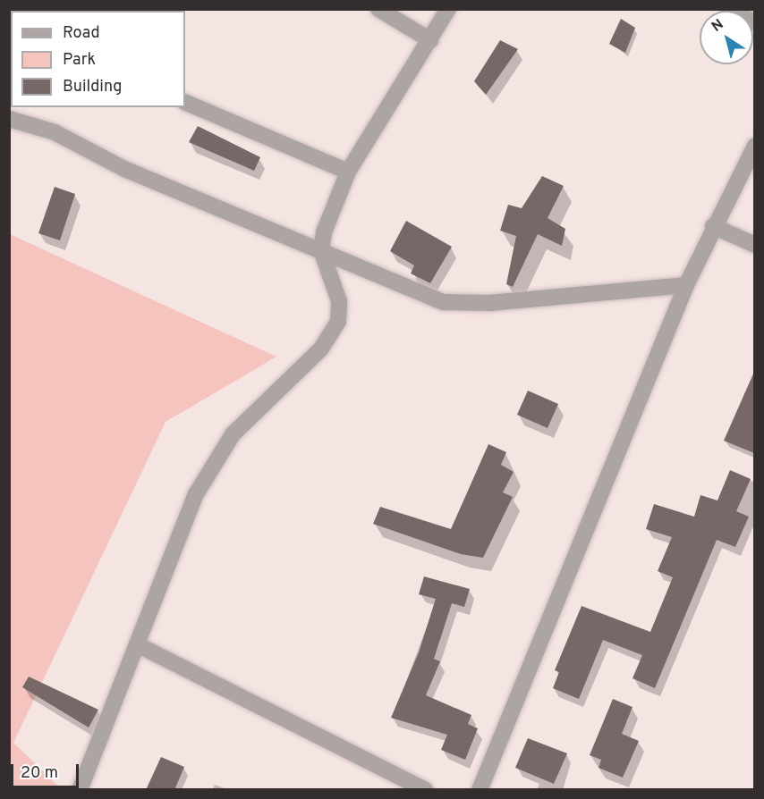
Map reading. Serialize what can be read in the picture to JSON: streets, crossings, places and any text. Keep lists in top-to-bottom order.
{
  "legend": ["Road", "Park", "Building"],
  "scale_bar": "20 m",
  "north": "top left"
}
